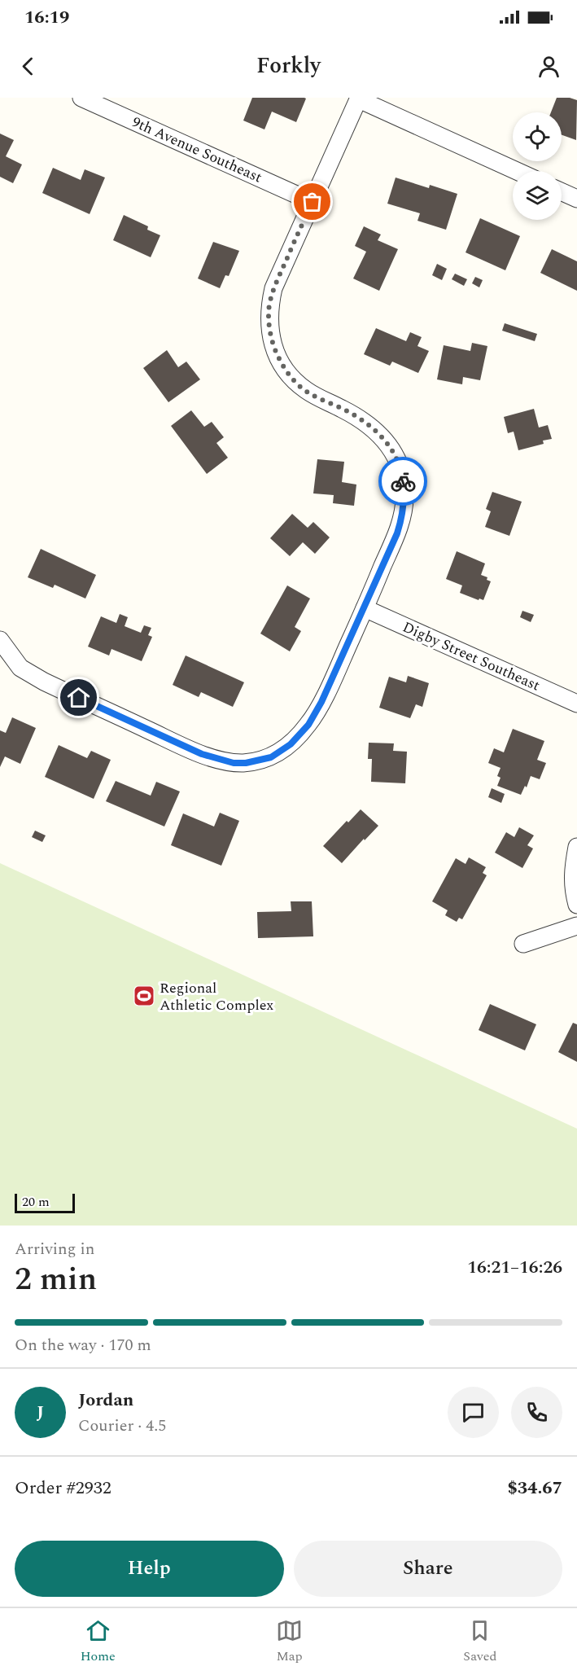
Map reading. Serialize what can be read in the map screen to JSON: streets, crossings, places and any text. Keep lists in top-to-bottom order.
{
  "streets": {
    "street": ["9th Avenue Southeast", "Digby Street Southeast"]
  },
  "places": {
    "sports": ["Regional Athletic Complex"]
  },
  "scale_bar": "20 m",
  "page": {
    "status": "16:19",
    "header": "Forkly",
    "scale": "20 m",
    "heading": ["2 min", "Arriving in", "16:21–16:26"],
    "panel": [
      "Jordan",
      "Courier · 4.5",
      "Order #2932",
      "$34.67"
    ],
    "bar": "On the way · 170 m",
    "round": "J",
    "buttons": ["Help", "Share"],
    "tabs": ["Home", "Map", "Saved"]
  }
}
